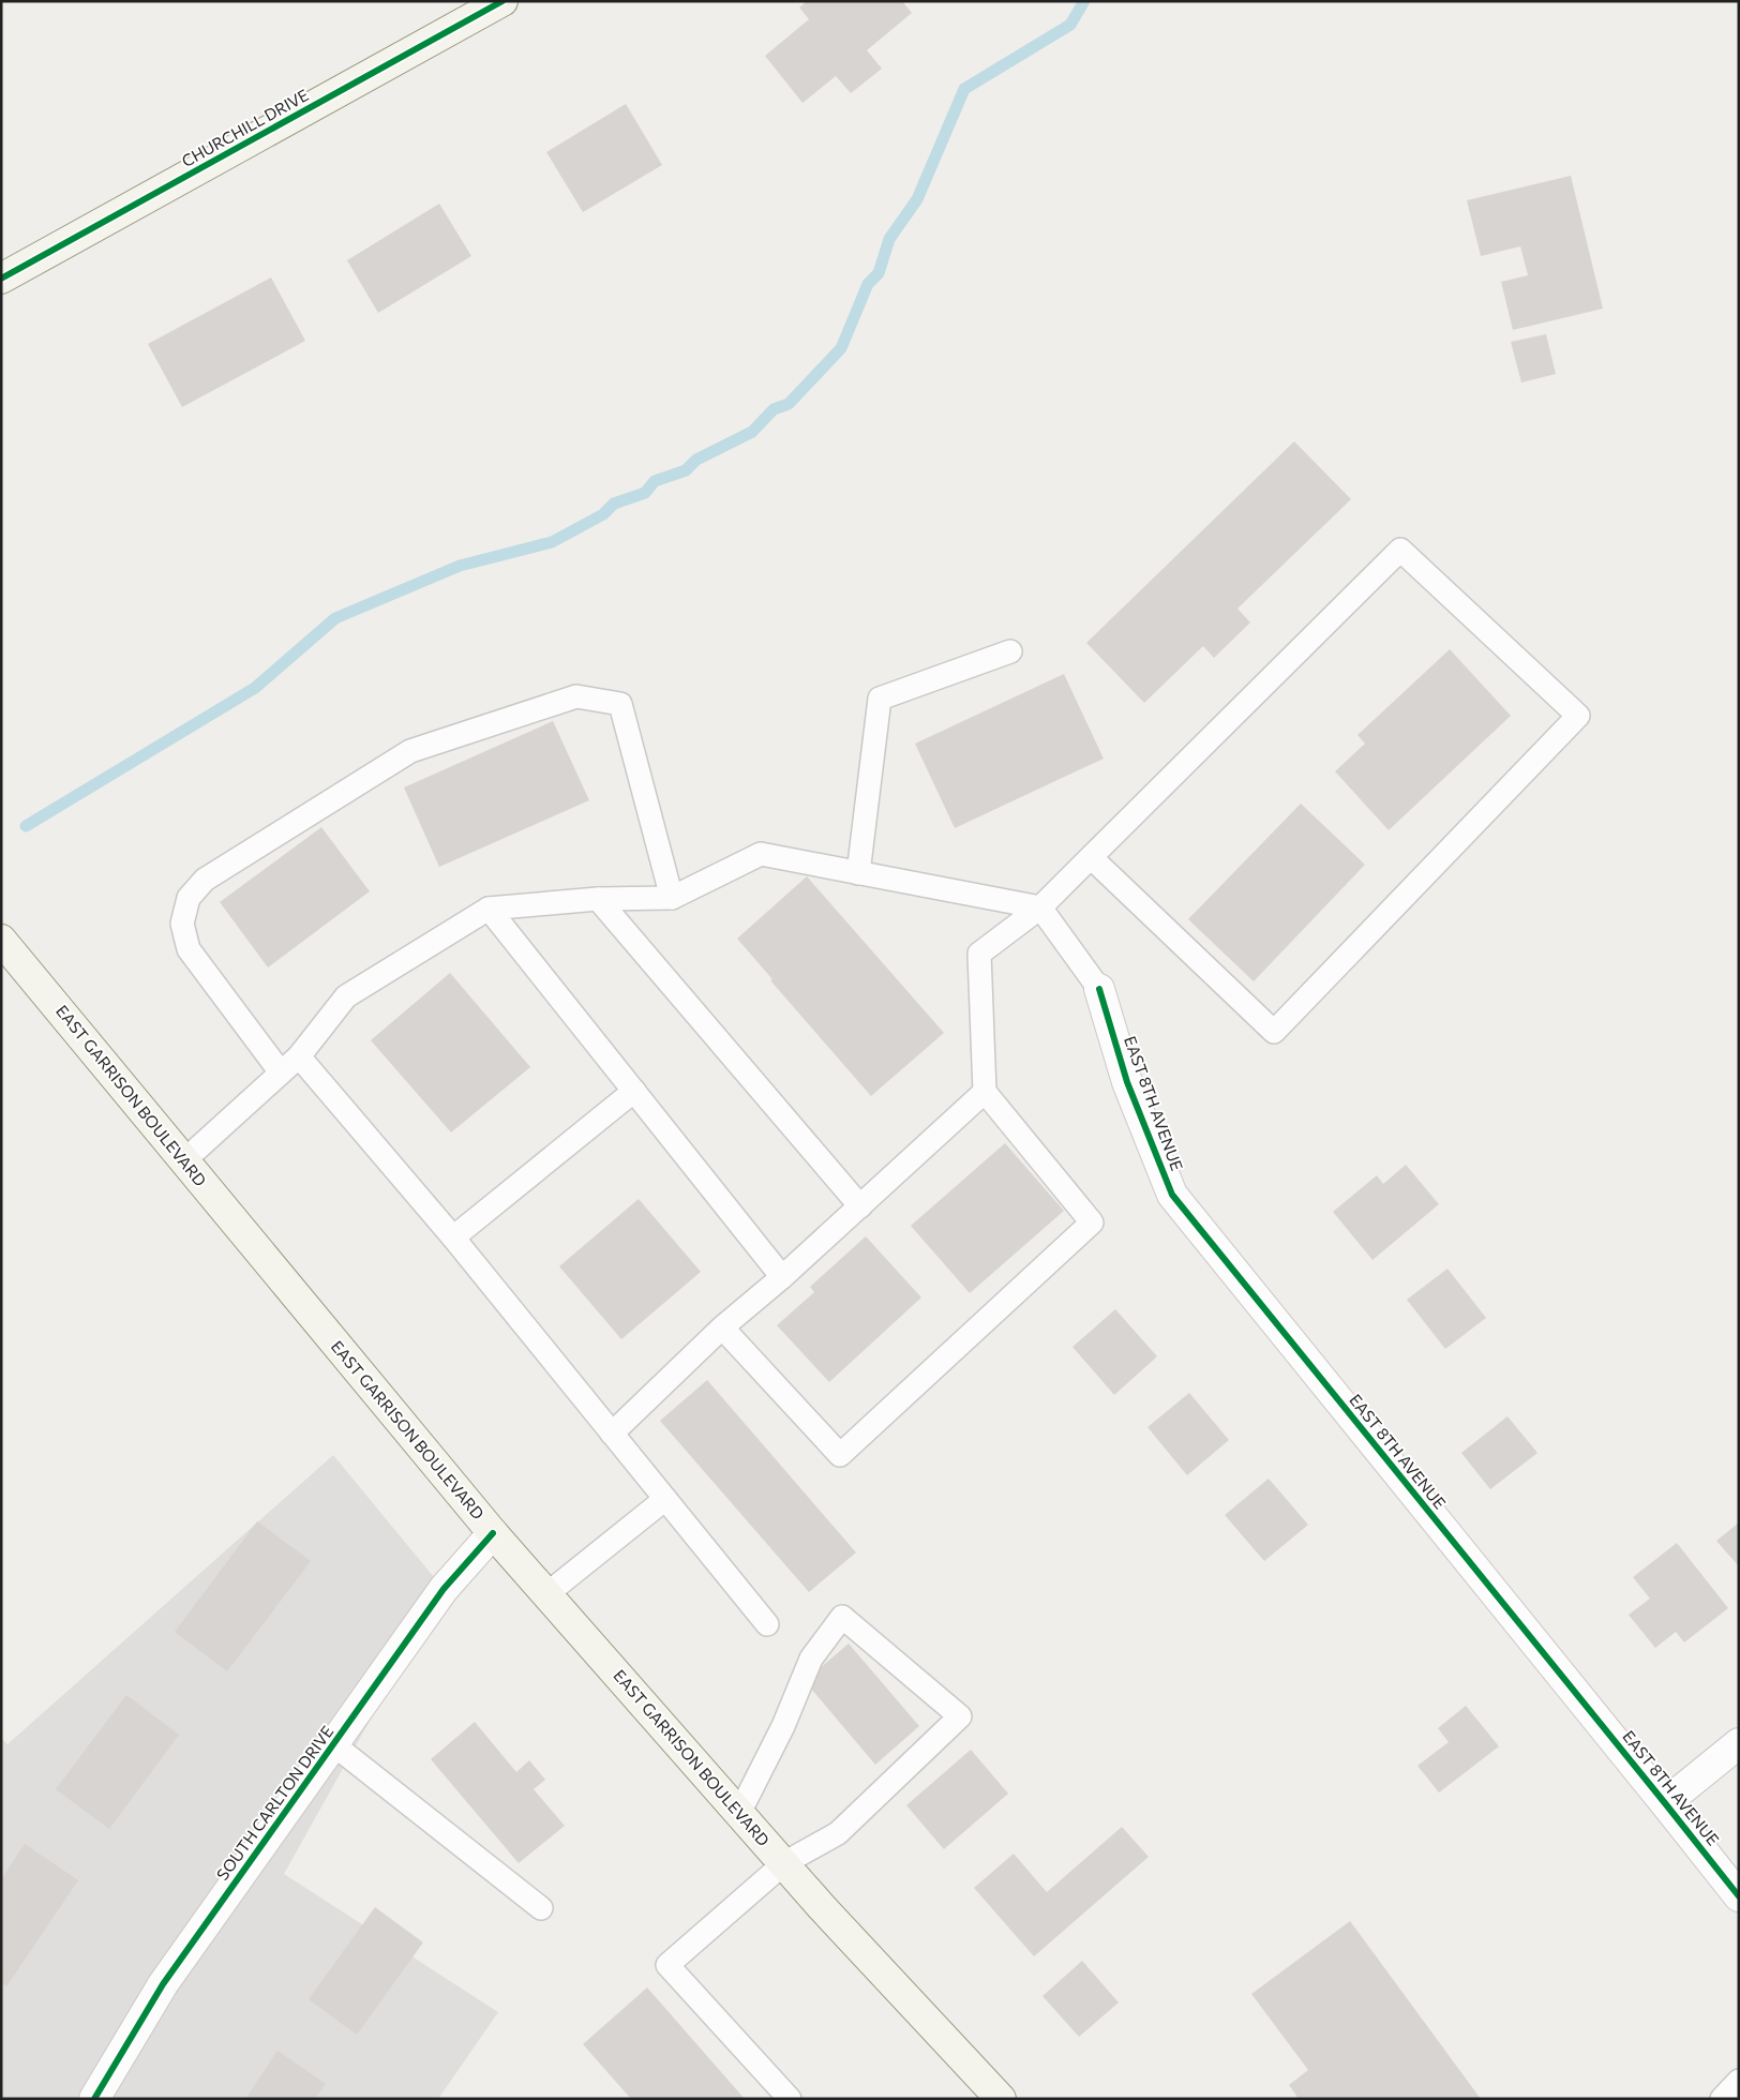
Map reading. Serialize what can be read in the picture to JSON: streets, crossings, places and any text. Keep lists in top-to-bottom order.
{
  "streets": {
    "main road": ["CHURCHILL DRIVE", "EAST GARRISON BOULEVARD"],
    "street": ["EAST 8TH AVENUE", "SOUTH CARLTON DRIVE"]
  },
  "crossings": [
    ["EAST GARRISON BOULEVARD", "SOUTH CARLTON DRIVE"]
  ]
}
